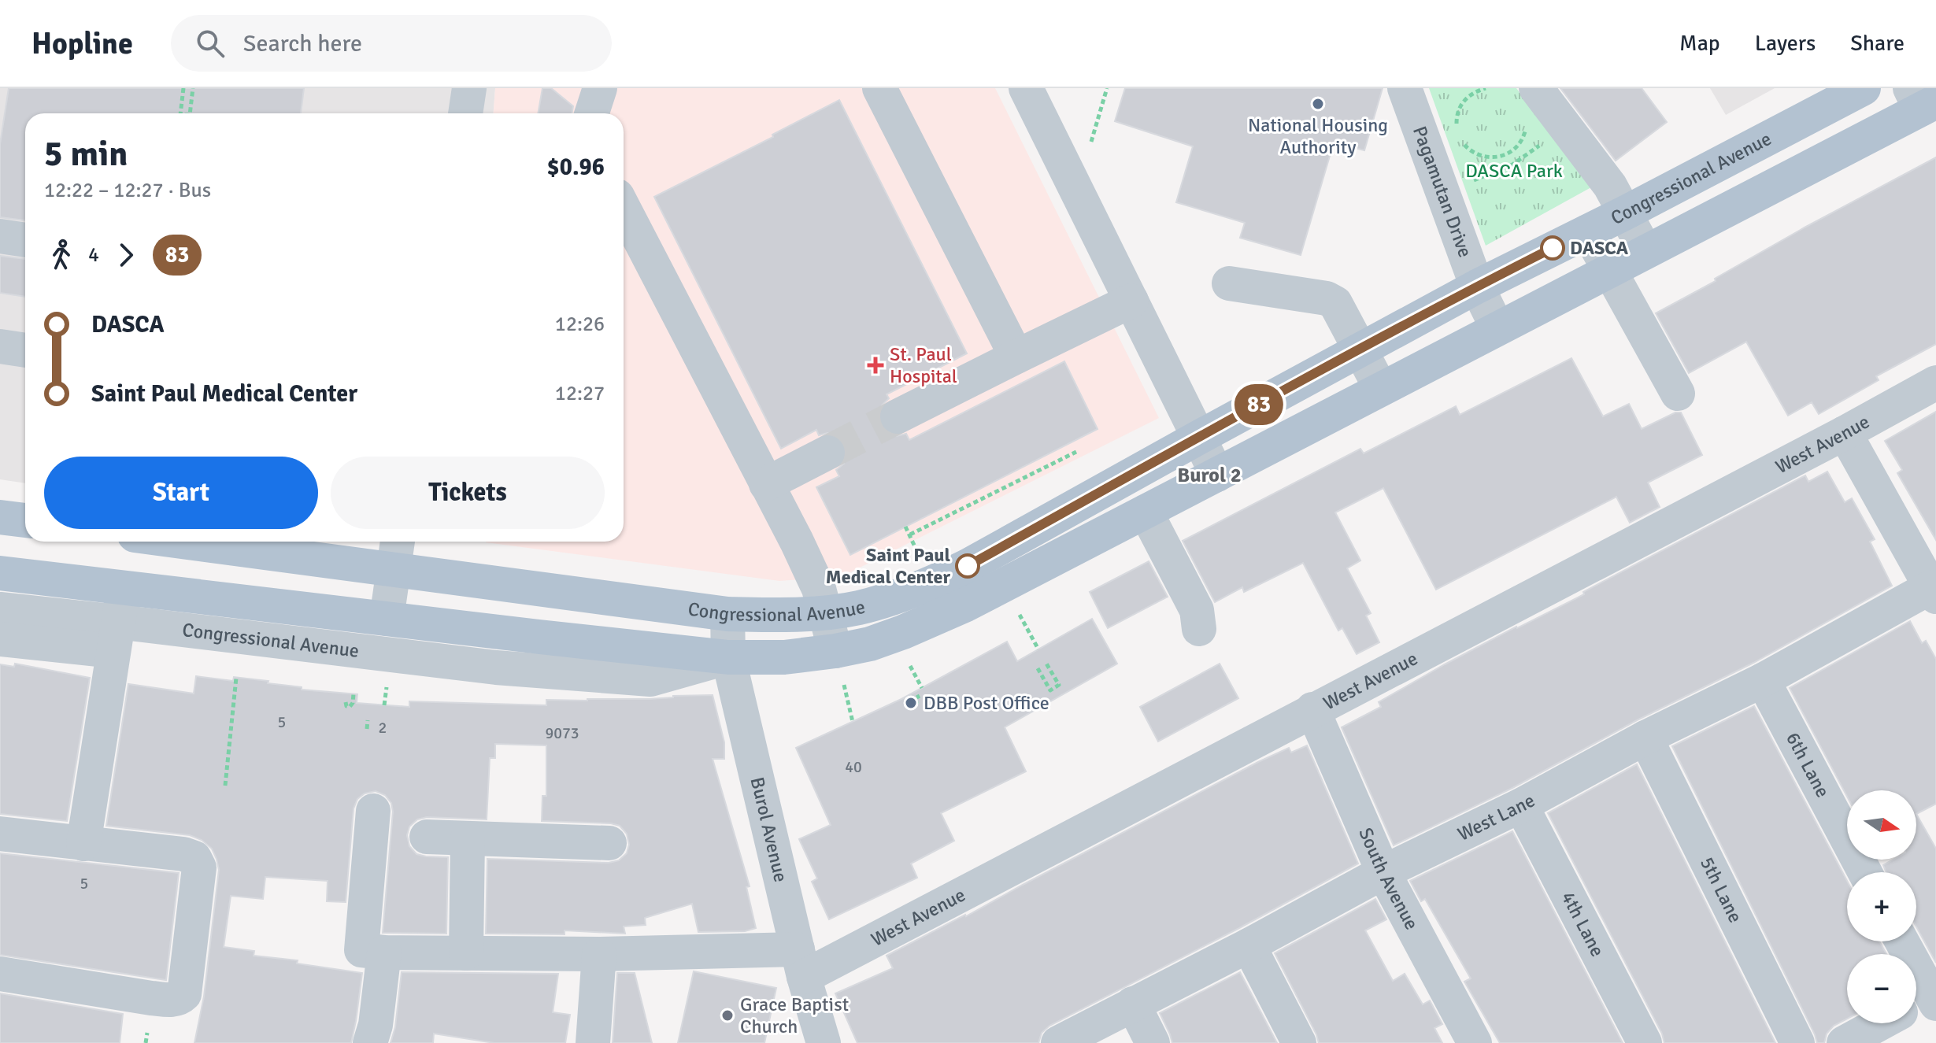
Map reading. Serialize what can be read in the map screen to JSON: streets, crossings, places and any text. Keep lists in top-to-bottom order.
{
  "streets": {
    "main road": ["Congressional Avenue"],
    "street": [
      "Pagamutan Drive",
      "West Avenue",
      "6th Lane",
      "West Lane",
      "Burol Avenue",
      "South Avenue",
      "5th Lane",
      "4th Lane"
    ]
  },
  "crossings": [
    ["Congressional Avenue", "Pagamutan Drive"],
    ["Congressional Avenue", "Burol Avenue"],
    ["West Avenue", "Burol Avenue"],
    ["West Avenue", "South Avenue"],
    ["6th Lane", "West Lane"],
    ["West Lane", "South Avenue"],
    ["West Lane", "5th Lane"],
    ["West Lane", "4th Lane"]
  ],
  "districts": ["Burol 2"],
  "parks": ["DASCA Park"],
  "places": {
    "other": [
      "National Housing Authority",
      "DASCA",
      "Saint Paul Medical Center",
      "DBB Post Office",
      "Grace Baptist Church"
    ],
    "health": ["St. Paul Hospital"]
  },
  "lines": ["bus line 83"],
  "house_numbers": [
    "5",
    "2",
    "9073",
    "40",
    "5"
  ],
  "north": "right",
  "page": {
    "header": "Hopline",
    "search": "Search here",
    "nav": ["Map", "Layers", "Share"],
    "on_map": "83",
    "heading": ["5 min", "12:22 – 12:27 · Bus", "$0.96"],
    "legs": ["4", "83"],
    "list": [
      {
        "name": "DASCA",
        "value": "12:26"
      },
      {
        "name": "Saint Paul Medical Center",
        "value": "12:27"
      }
    ],
    "buttons": ["Start", "Tickets"],
    "map_buttons": ["+", "−"]
  }
}
